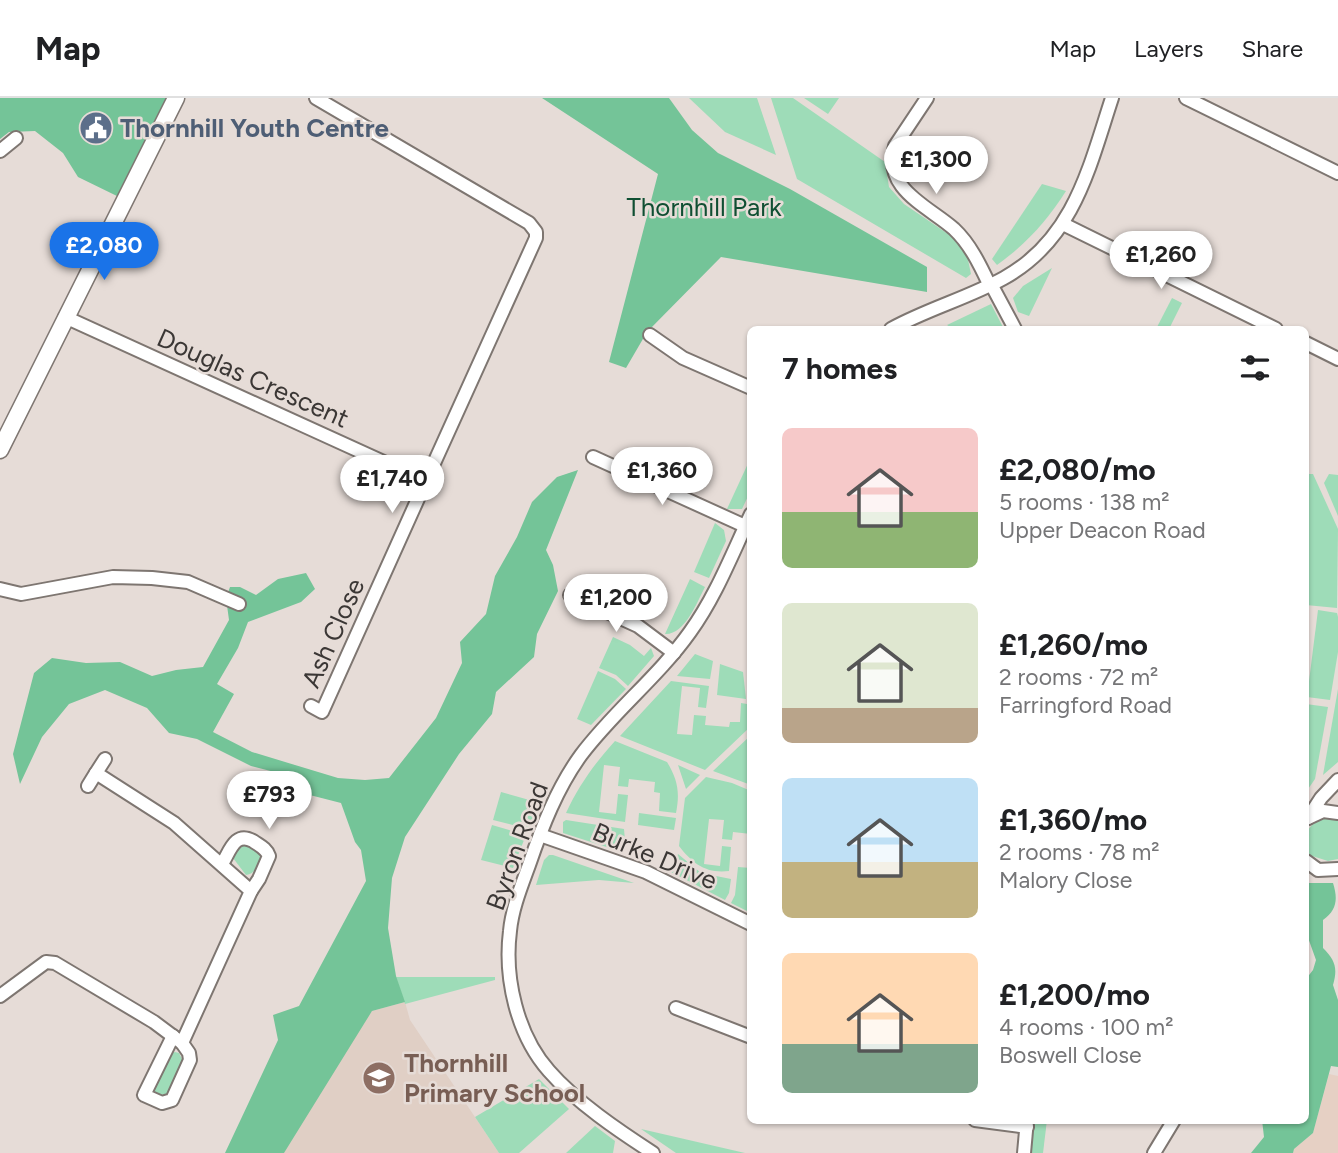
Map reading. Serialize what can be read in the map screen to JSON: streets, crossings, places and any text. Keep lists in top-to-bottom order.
{
  "streets": {
    "street": [
      "Douglas Crescent",
      "Ash Close",
      "Byron Road",
      "Burke Drive"
    ]
  },
  "crossings": [
    ["Douglas Crescent", "Ash Close"],
    ["Byron Road", "Burke Drive"]
  ],
  "parks": ["Thornhill Park"],
  "places": {
    "public building": ["Thornhill Youth Centre"],
    "school or university": ["Thornhill Primary School"]
  },
  "page": {
    "header": "Map",
    "nav": ["Map", "Layers", "Share"],
    "price": [
      "£1,300",
      "£2,080",
      "£1,260",
      "£1,360",
      "£1,740",
      "£1,200",
      "£793"
    ],
    "heading": "7 homes",
    "list": [
      {
        "name": "£2,080/mo",
        "note": "5 rooms · 138 m² · Upper Deacon Road"
      },
      {
        "name": "£1,260/mo",
        "note": "2 rooms · 72 m² · Farringford Road"
      },
      {
        "name": "£1,360/mo",
        "note": "2 rooms · 78 m² · Malory Close"
      },
      {
        "name": "£1,200/mo",
        "note": "4 rooms · 100 m² · Boswell Close"
      }
    ]
  }
}
